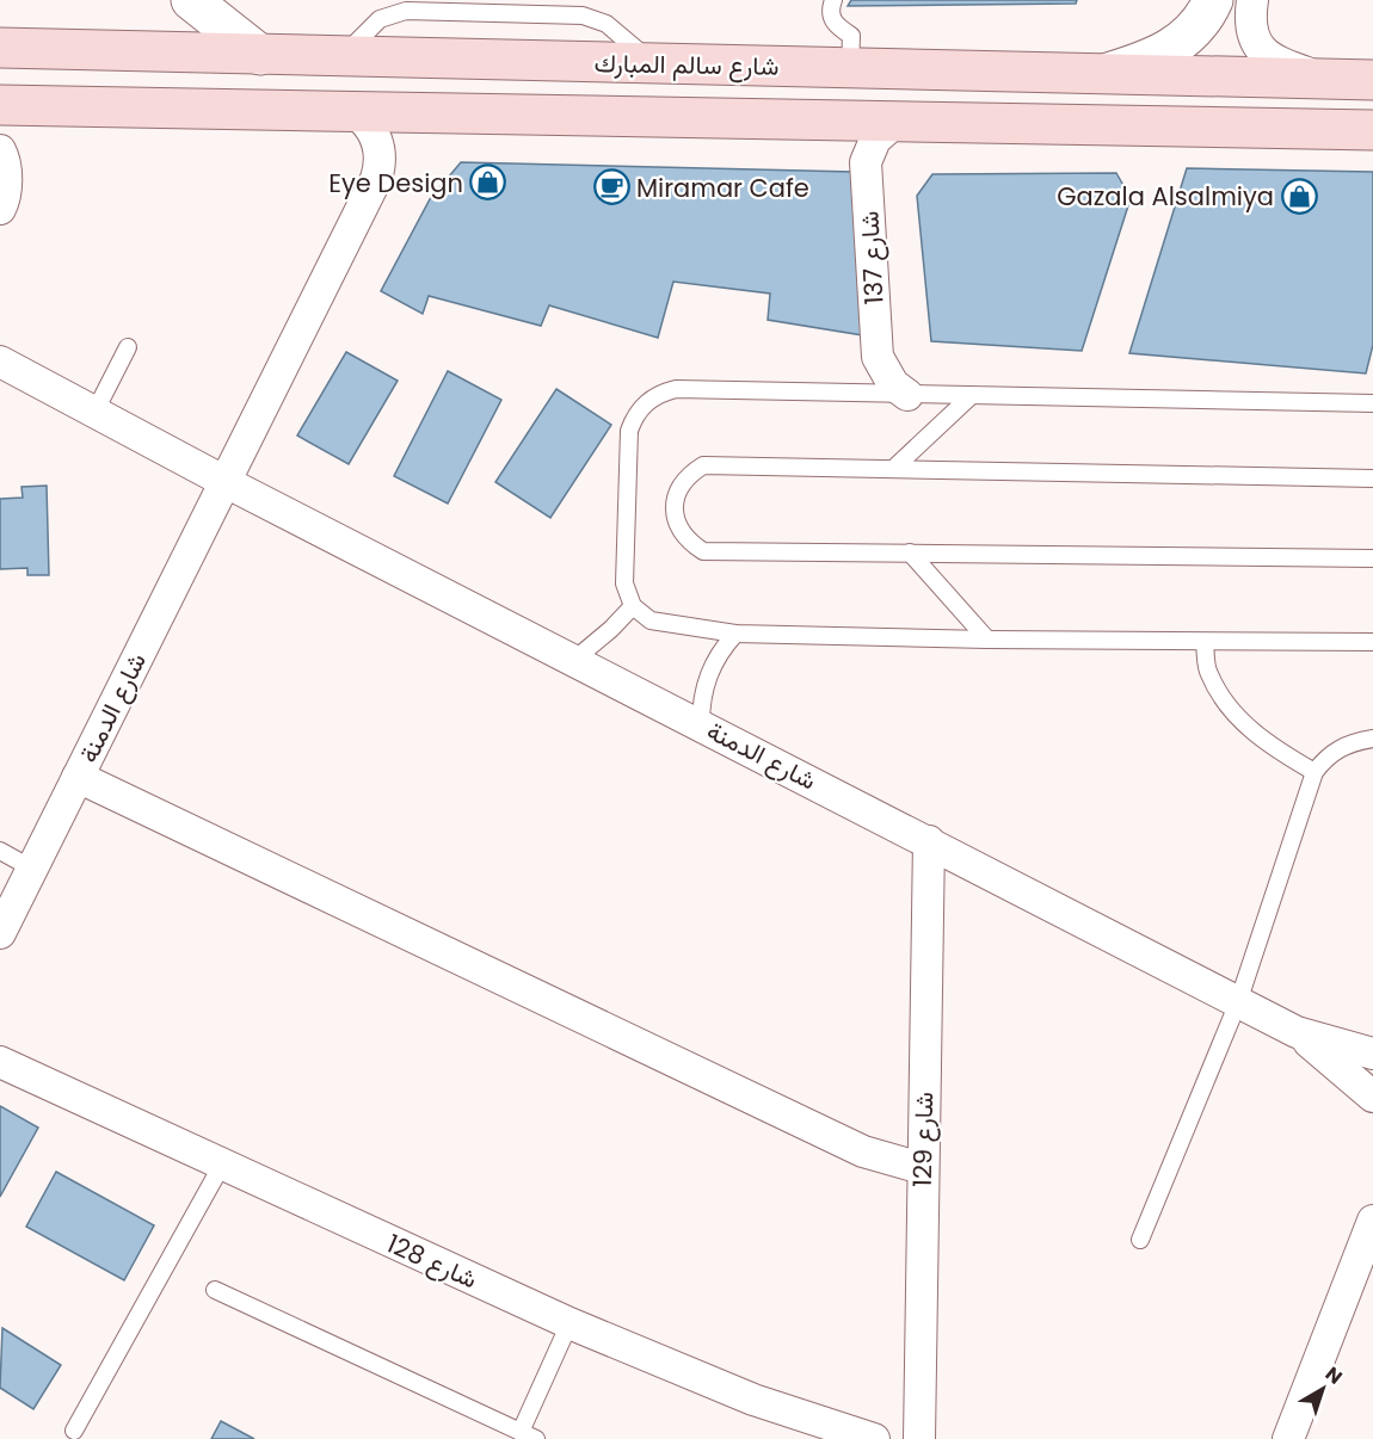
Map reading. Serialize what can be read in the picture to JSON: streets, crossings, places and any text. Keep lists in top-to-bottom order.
{
  "streets": {
    "main road": ["شارع سالم المبارك"],
    "street": [
      "شارع 137",
      "شارع الدمنة",
      "شارع 129",
      "شارع 128"
    ]
  },
  "crossings": [
    ["شارع سالم المبارك", "شارع 137"],
    ["شارع سالم المبارك", "شارع الدمنة"],
    ["شارع الدمنة", "شارع 129"]
  ],
  "places": {
    "shop": ["Eye Design", "Gazala Alsalmiya"],
    "cafe": ["Miramar Cafe"]
  },
  "north": "top right"
}
